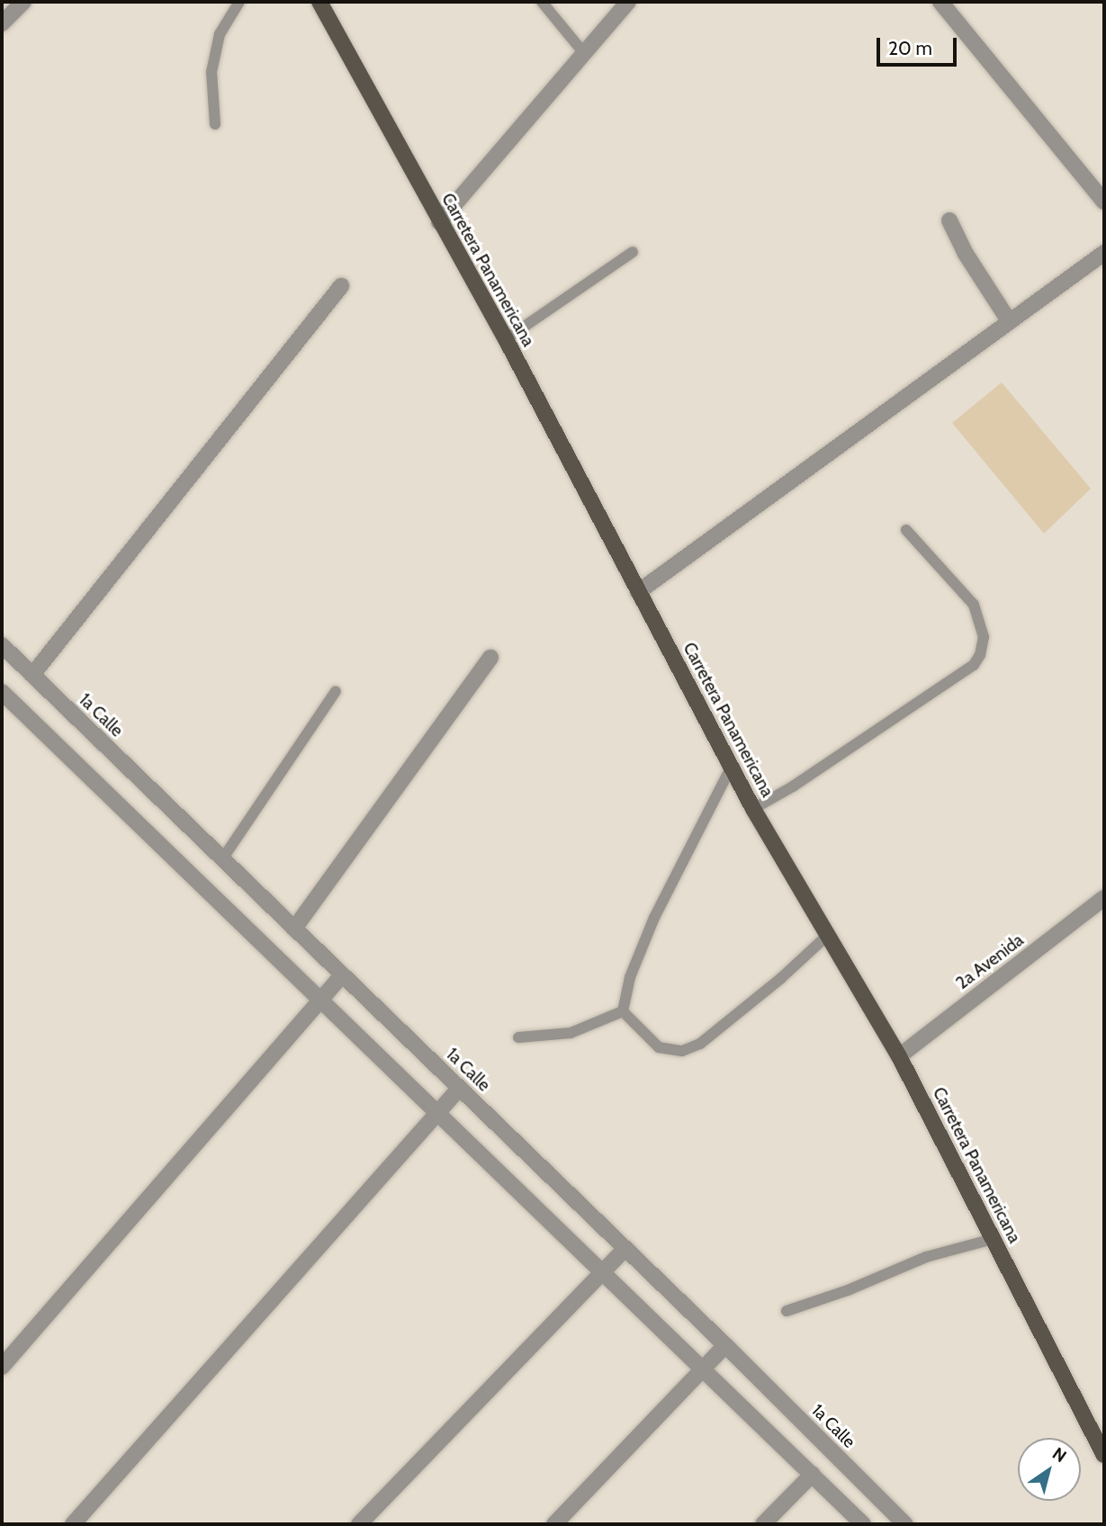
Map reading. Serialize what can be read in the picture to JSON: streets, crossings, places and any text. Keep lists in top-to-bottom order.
{
  "streets": {
    "main road": ["Carretera Panamericana"],
    "street": ["1a Calle", "2a Avenida"]
  },
  "crossings": [
    ["Carretera Panamericana", "2a Avenida"]
  ],
  "scale_bar": "20 m",
  "north": "top right"
}
